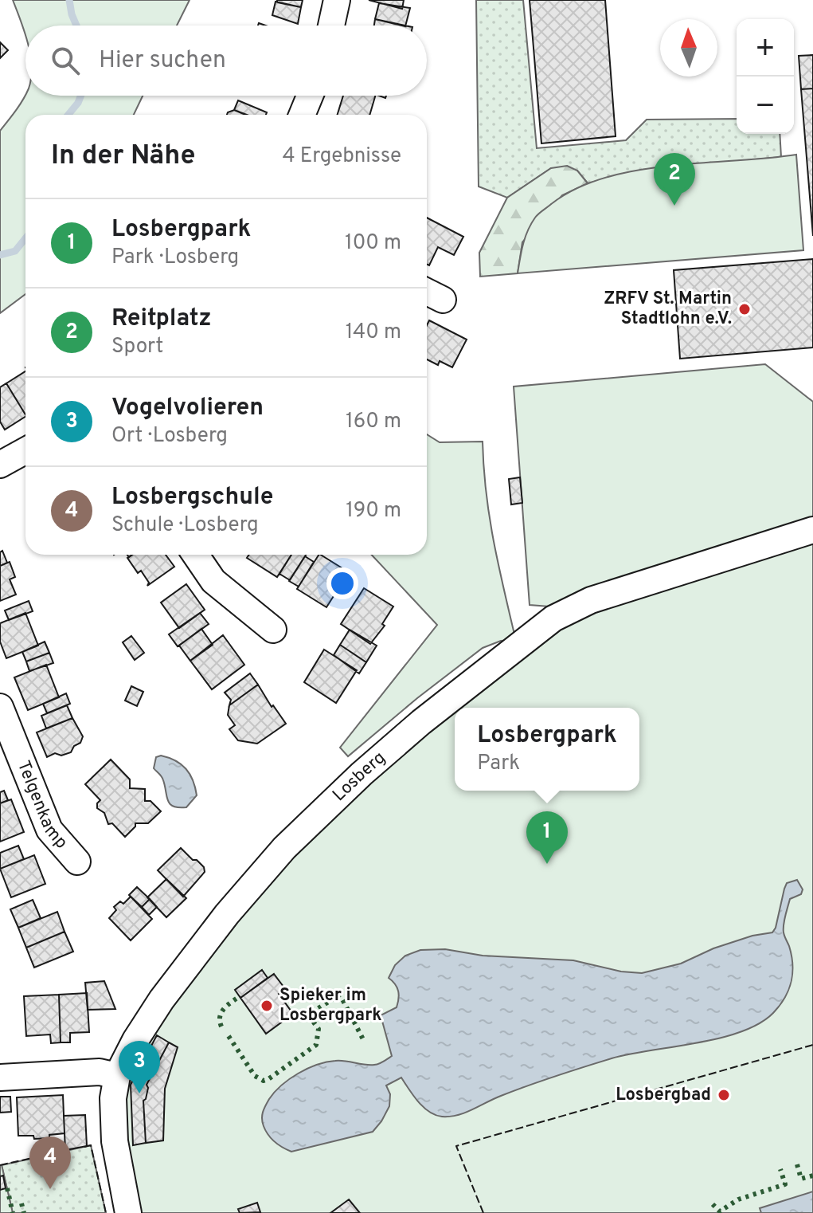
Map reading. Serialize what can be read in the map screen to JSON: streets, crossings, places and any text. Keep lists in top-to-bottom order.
{
  "streets": {
    "street": ["Losberg", "Telgenkamp"]
  },
  "places": ["ZRFV St. Martin Stadtlohn e.V.", "Spieker im Losbergpark", "Losbergbad"],
  "north": "top",
  "page": {
    "map_buttons": ["+", "−"],
    "search": "Hier suchen",
    "heading": ["In der Nähe", "4 Ergebnisse"],
    "pins": [
      "2",
      "1",
      "3",
      "4"
    ],
    "list": [
      {
        "mark": "1",
        "name": "Losbergpark",
        "note": "Park · Losberg",
        "value": "100 m"
      },
      {
        "mark": "2",
        "name": "Reitplatz",
        "note": "Sport",
        "value": "140 m"
      },
      {
        "mark": "3",
        "name": "Vogelvolieren",
        "note": "Ort · Losberg",
        "value": "160 m"
      },
      {
        "mark": "4",
        "name": "Losbergschule",
        "note": "Schule · Losberg",
        "value": "190 m"
      }
    ],
    "popup": ["Losbergpark", "Park"]
  }
}
